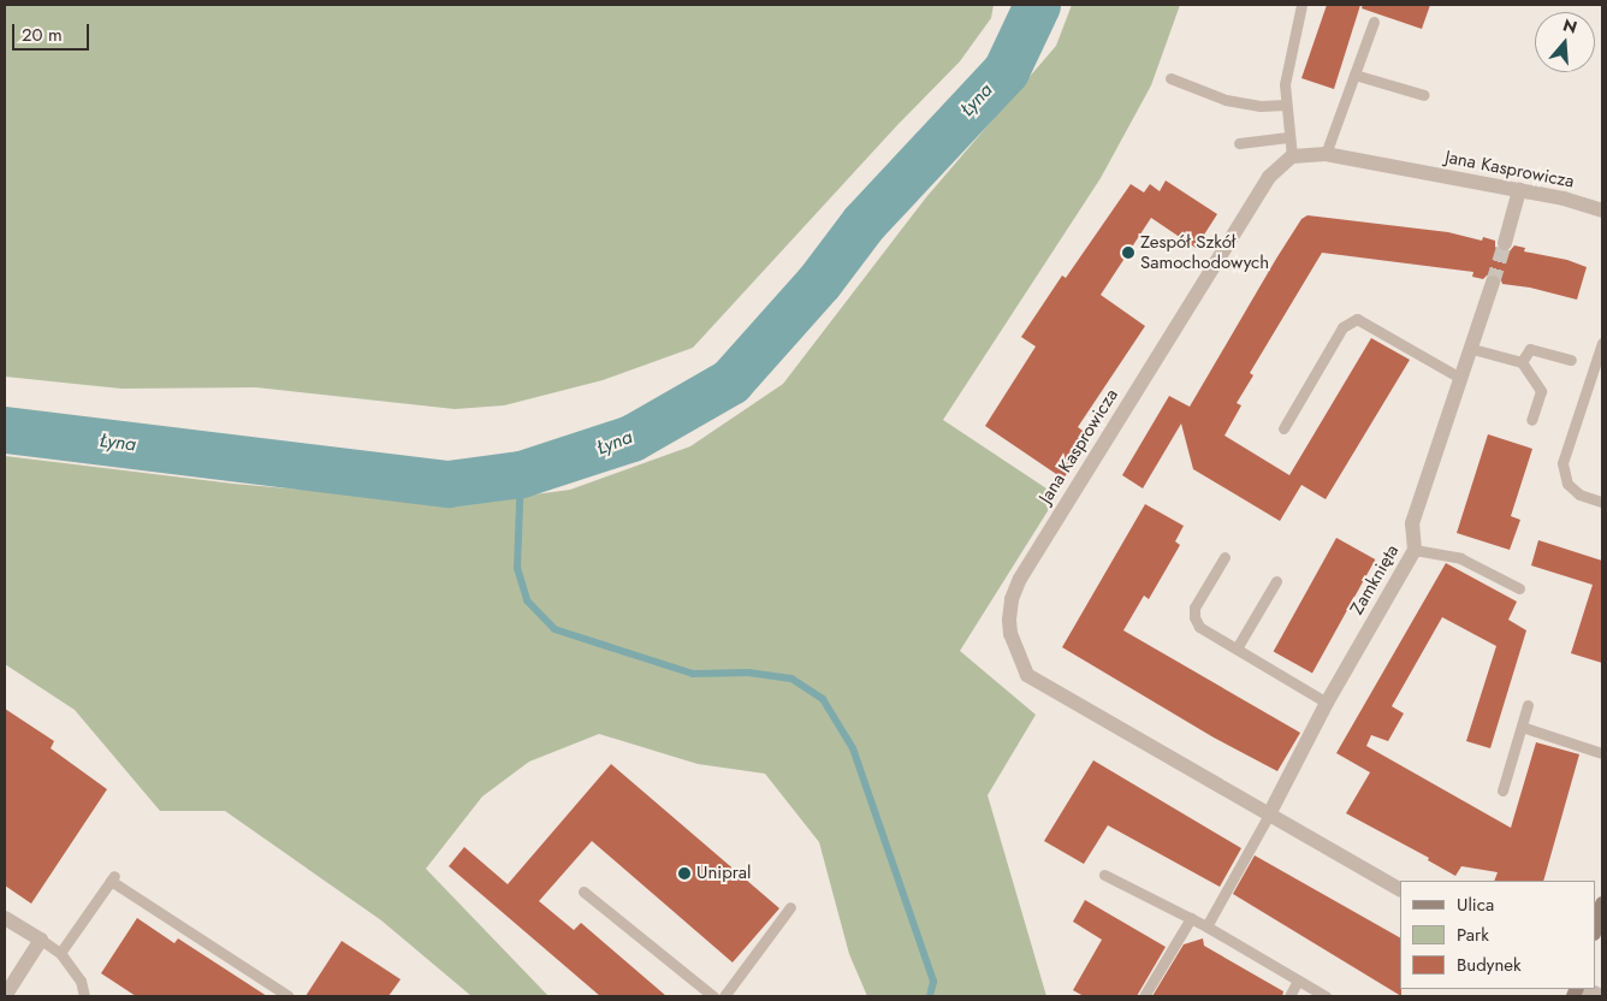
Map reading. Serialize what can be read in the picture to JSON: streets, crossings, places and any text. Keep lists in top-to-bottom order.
{
  "streets": {
    "street": ["Jana Kasprowicza", "Zamknięta"]
  },
  "crossings": [
    ["Jana Kasprowicza", "Zamknięta"]
  ],
  "water": ["Łyna"],
  "places": ["Zespół Szkół Samochodowych", "Unipral"],
  "legend": ["Ulica", "Park", "Budynek"],
  "scale_bar": "20 m",
  "north": "top"
}
